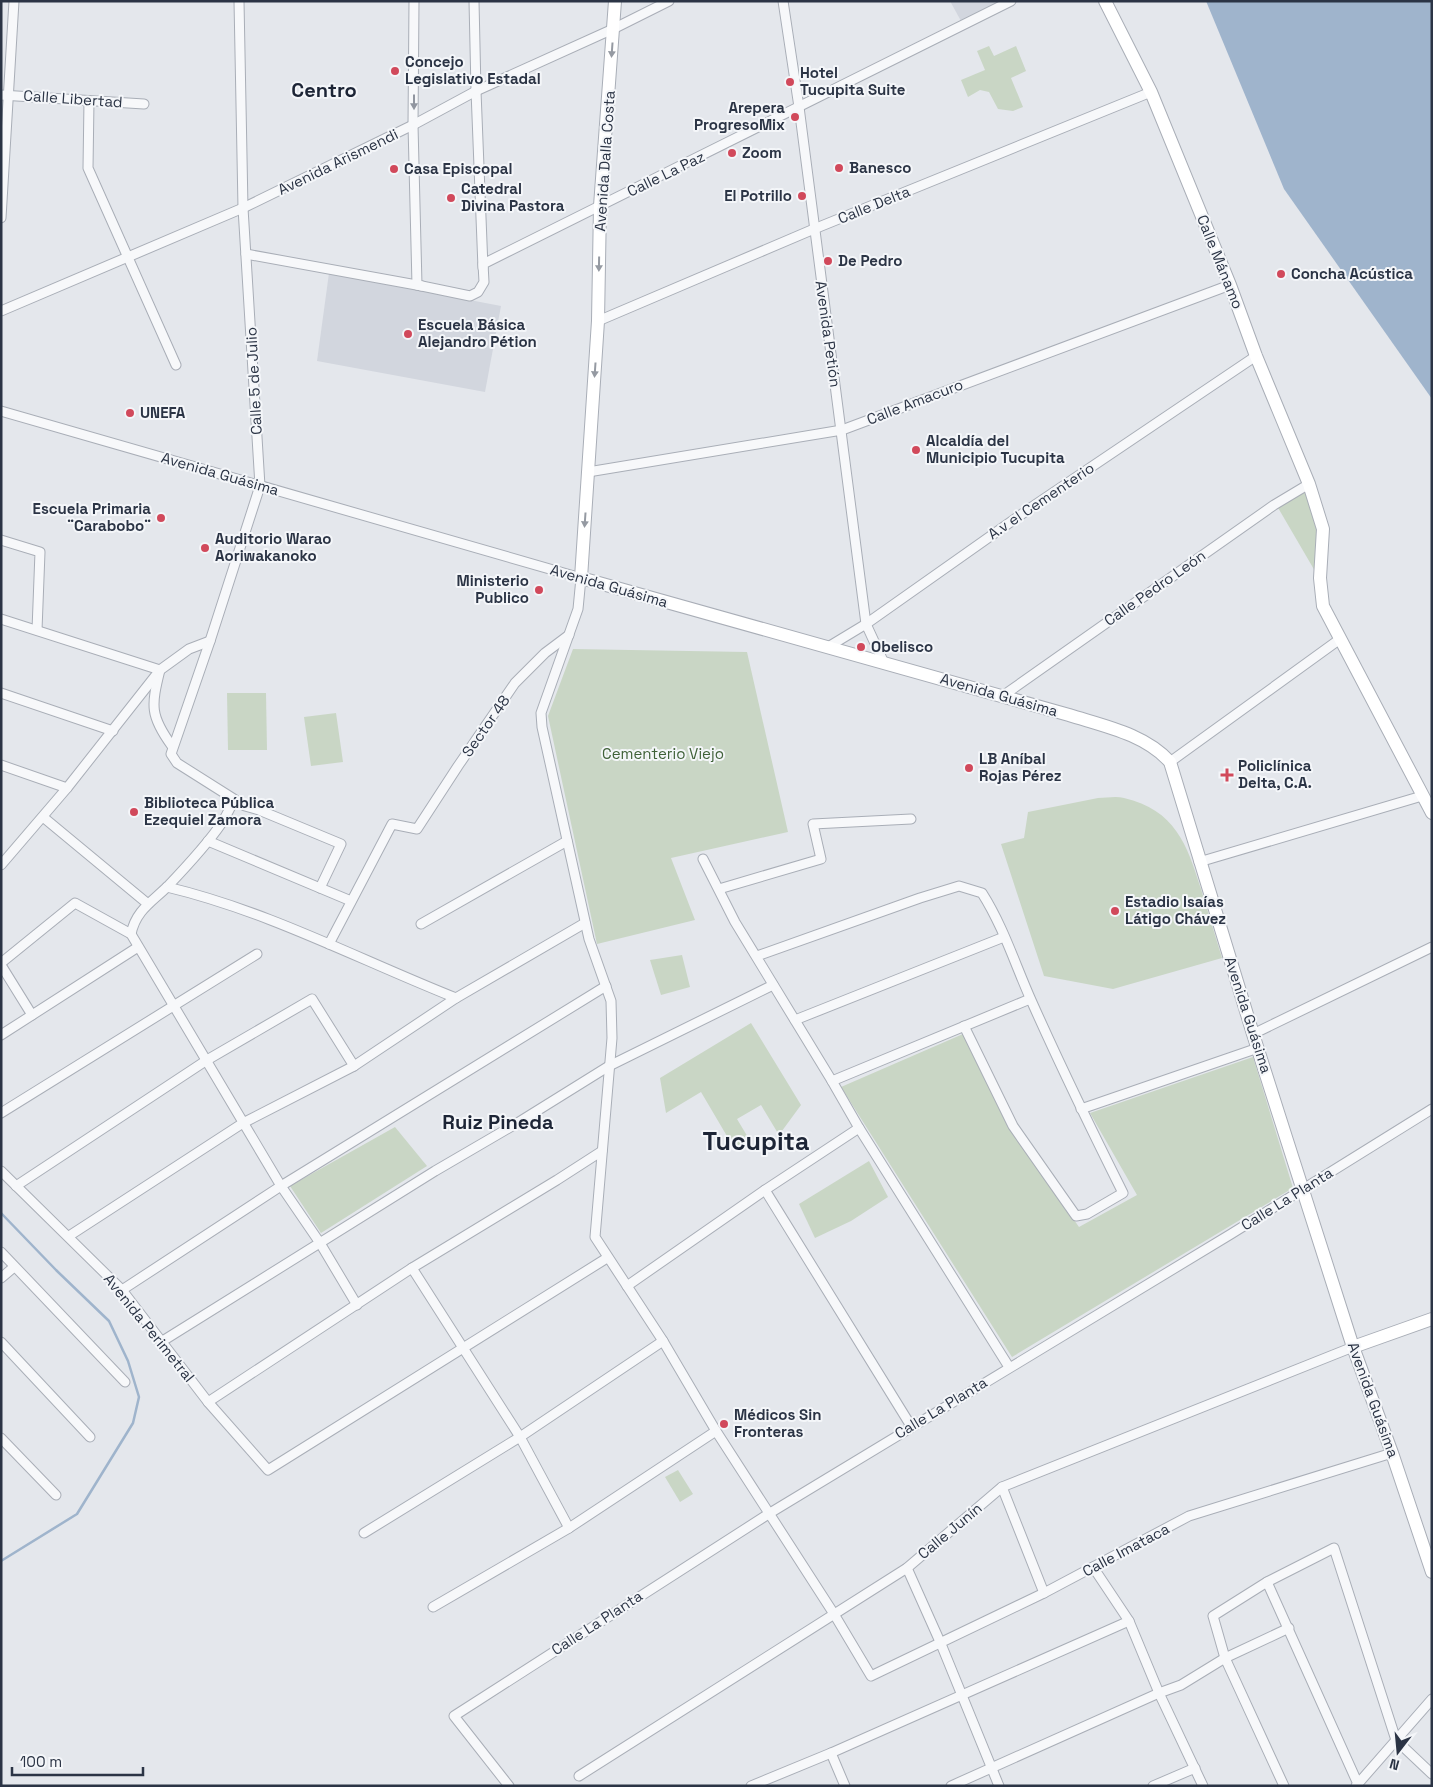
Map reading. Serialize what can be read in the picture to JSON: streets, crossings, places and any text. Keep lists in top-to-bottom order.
{
  "streets": {
    "main road": ["Avenida Dalla Costa", "Calle Mánamo", "Avenida Guásima"],
    "street": [
      "Calle Libertad",
      "Avenida Arismendi",
      "Calle La Paz",
      "Calle Delta",
      "Avenida Petión",
      "Calle 5 de Julio",
      "Calle Amacuro",
      "A.v el Cementerio",
      "Calle Pedro León",
      "Sector 48",
      "Calle La Planta",
      "Avenida Perimetral",
      "Calle Junín",
      "Calle Imataca"
    ]
  },
  "crossings": [
    ["Avenida Dalla Costa", "Avenida Arismendi"],
    ["Avenida Dalla Costa", "Calle La Paz"],
    ["Avenida Dalla Costa", "Calle Delta"],
    ["Avenida Dalla Costa", "Calle Amacuro"],
    ["Avenida Dalla Costa", "Avenida Guásima"],
    ["Avenida Arismendi", "Calle 5 de Julio"],
    ["Calle La Paz", "Avenida Petión"],
    ["Calle Delta", "Calle Mánamo"],
    ["Calle Delta", "Avenida Petión"],
    ["Calle Mánamo", "Calle Amacuro"],
    ["Calle Mánamo", "A.v el Cementerio"],
    ["Calle Mánamo", "Calle Pedro León"],
    ["Avenida Petión", "Calle Amacuro"],
    ["Avenida Petión", "Avenida Guásima"],
    ["Avenida Petión", "A.v el Cementerio"],
    ["Calle 5 de Julio", "Avenida Guásima"],
    ["Avenida Guásima", "A.v el Cementerio"],
    ["Avenida Guásima", "Calle Pedro León"],
    ["Avenida Guásima", "Calle La Planta"],
    ["Avenida Guásima", "Calle Junín"],
    ["Avenida Guásima", "Calle Imataca"],
    ["Calle Junín", "Calle Imataca"]
  ],
  "one_way": ["Avenida Dalla Costa"],
  "districts": ["Centro", "Ruiz Pineda", "Tucupita"],
  "parks": ["Cementerio Viejo"],
  "places": {
    "other": [
      "Concejo Legislativo Estadal",
      "Hotel Tucupita Suite",
      "Arepera ProgresoMix",
      "Zoom",
      "Banesco",
      "Casa Episcopal",
      "El Potrillo",
      "Catedral Divina Pastora",
      "De Pedro",
      "Concha Acústica",
      "Escuela Básica Alejandro Pétion",
      "UNEFA",
      "Alcaldía del Municipio Tucupita",
      "Escuela Primaria ¨Carabobo¨",
      "Auditorio Warao Aoriwakanoko",
      "Ministerio Publico",
      "Obelisco",
      "LB Aníbal Rojas Pérez",
      "Biblioteca Pública Ezequiel Zamora",
      "Estadio Isaías Látigo Chávez",
      "Médicos Sin Fronteras"
    ],
    "health": ["Policlínica Delta, C.A."]
  },
  "scale_bar": "100 m",
  "north": "bottom"
}
